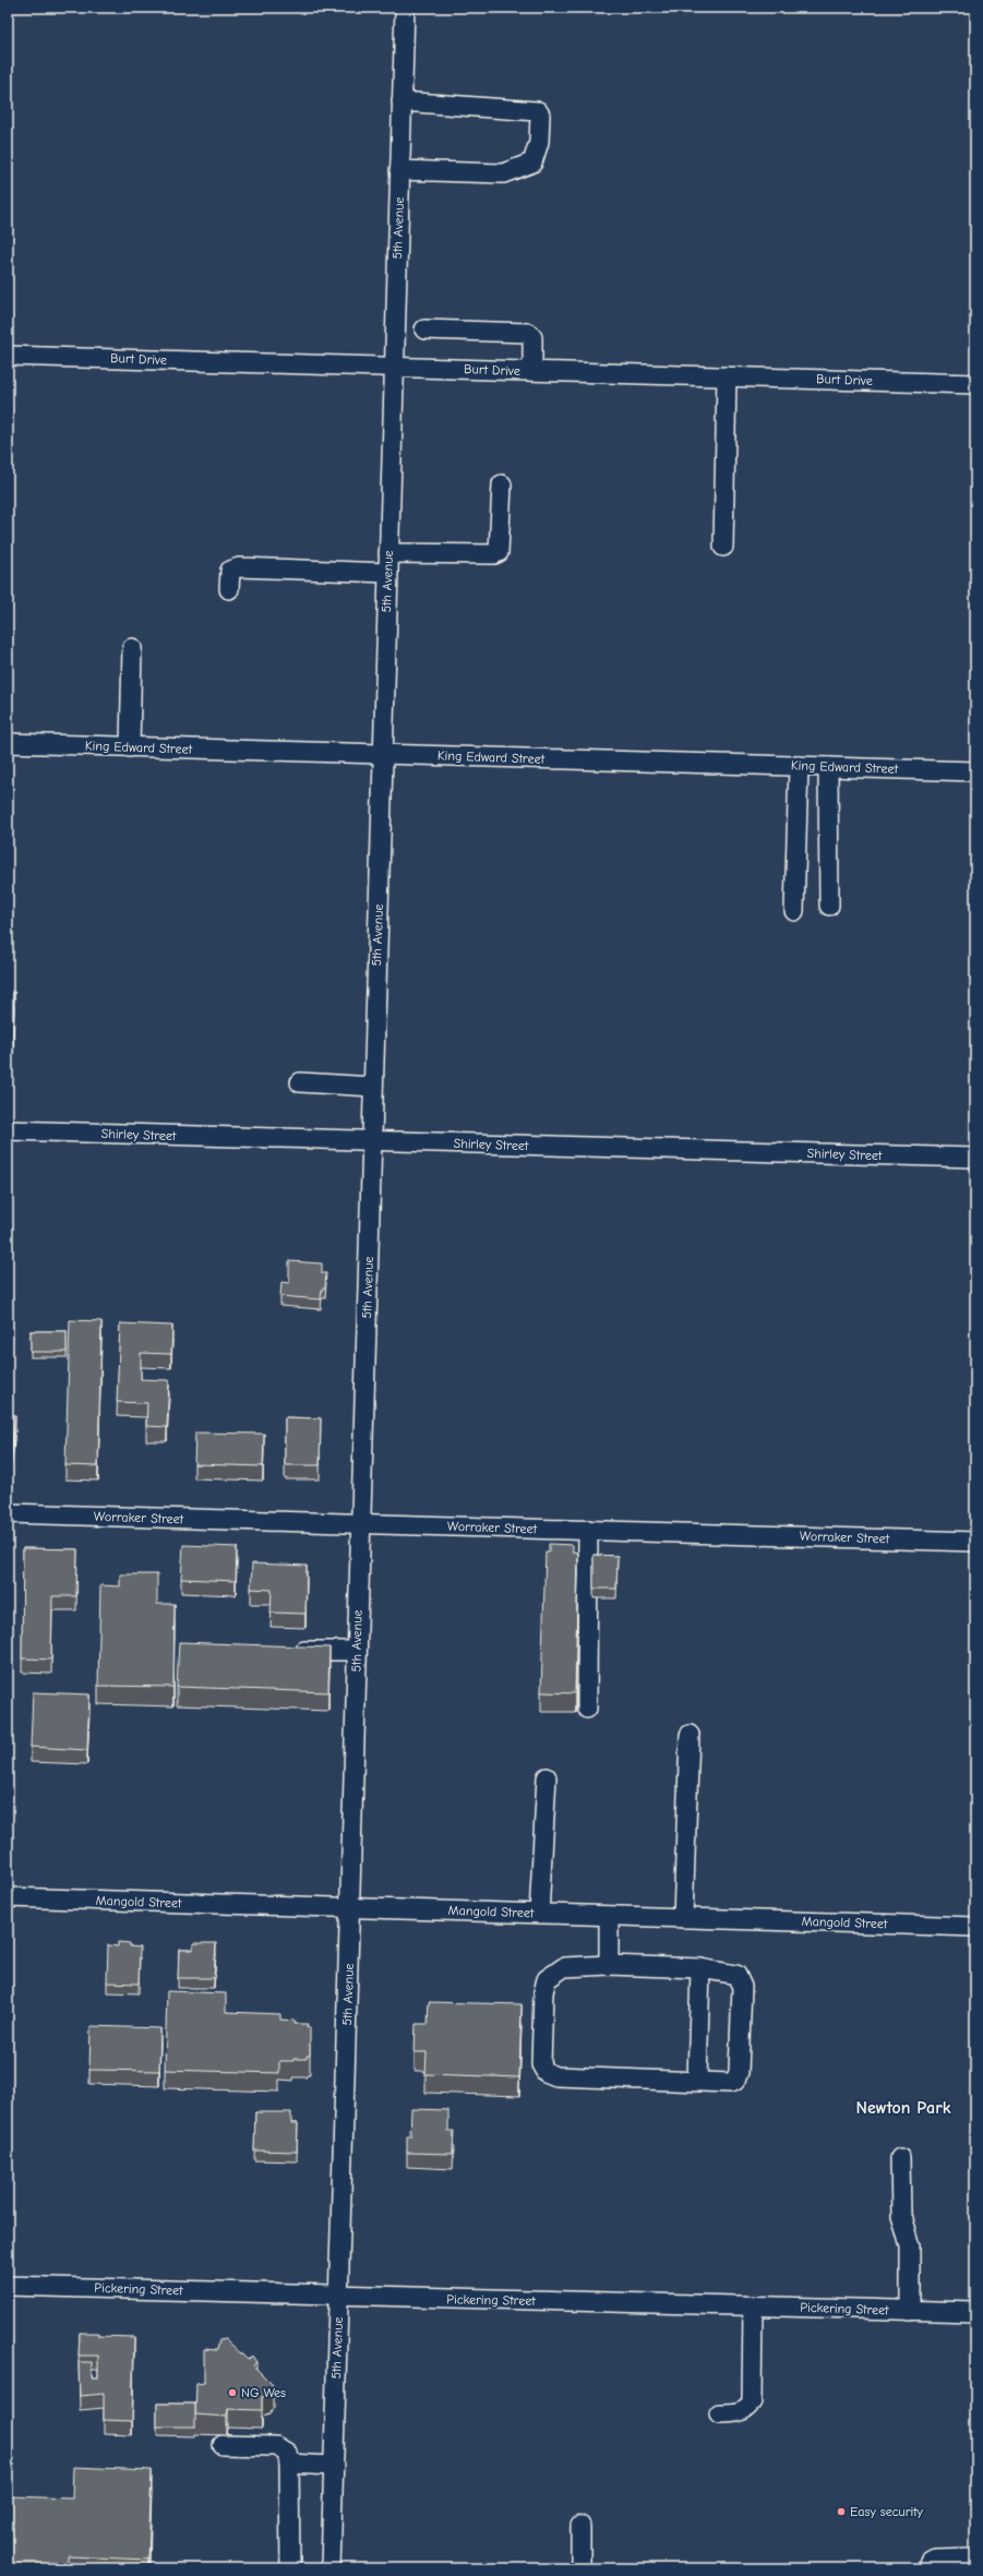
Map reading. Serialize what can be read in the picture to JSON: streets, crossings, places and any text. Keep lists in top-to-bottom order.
{
  "streets": {
    "street": [
      "5th Avenue",
      "Burt Drive",
      "King Edward Street",
      "Shirley Street",
      "Worraker Street",
      "Mangold Street",
      "Pickering Street"
    ]
  },
  "crossings": [
    ["5th Avenue", "Burt Drive"],
    ["5th Avenue", "King Edward Street"],
    ["5th Avenue", "Shirley Street"],
    ["5th Avenue", "Worraker Street"],
    ["5th Avenue", "Mangold Street"],
    ["5th Avenue", "Pickering Street"]
  ],
  "districts": ["Newton Park"],
  "places": ["NG Wes", "Easy security"]
}
